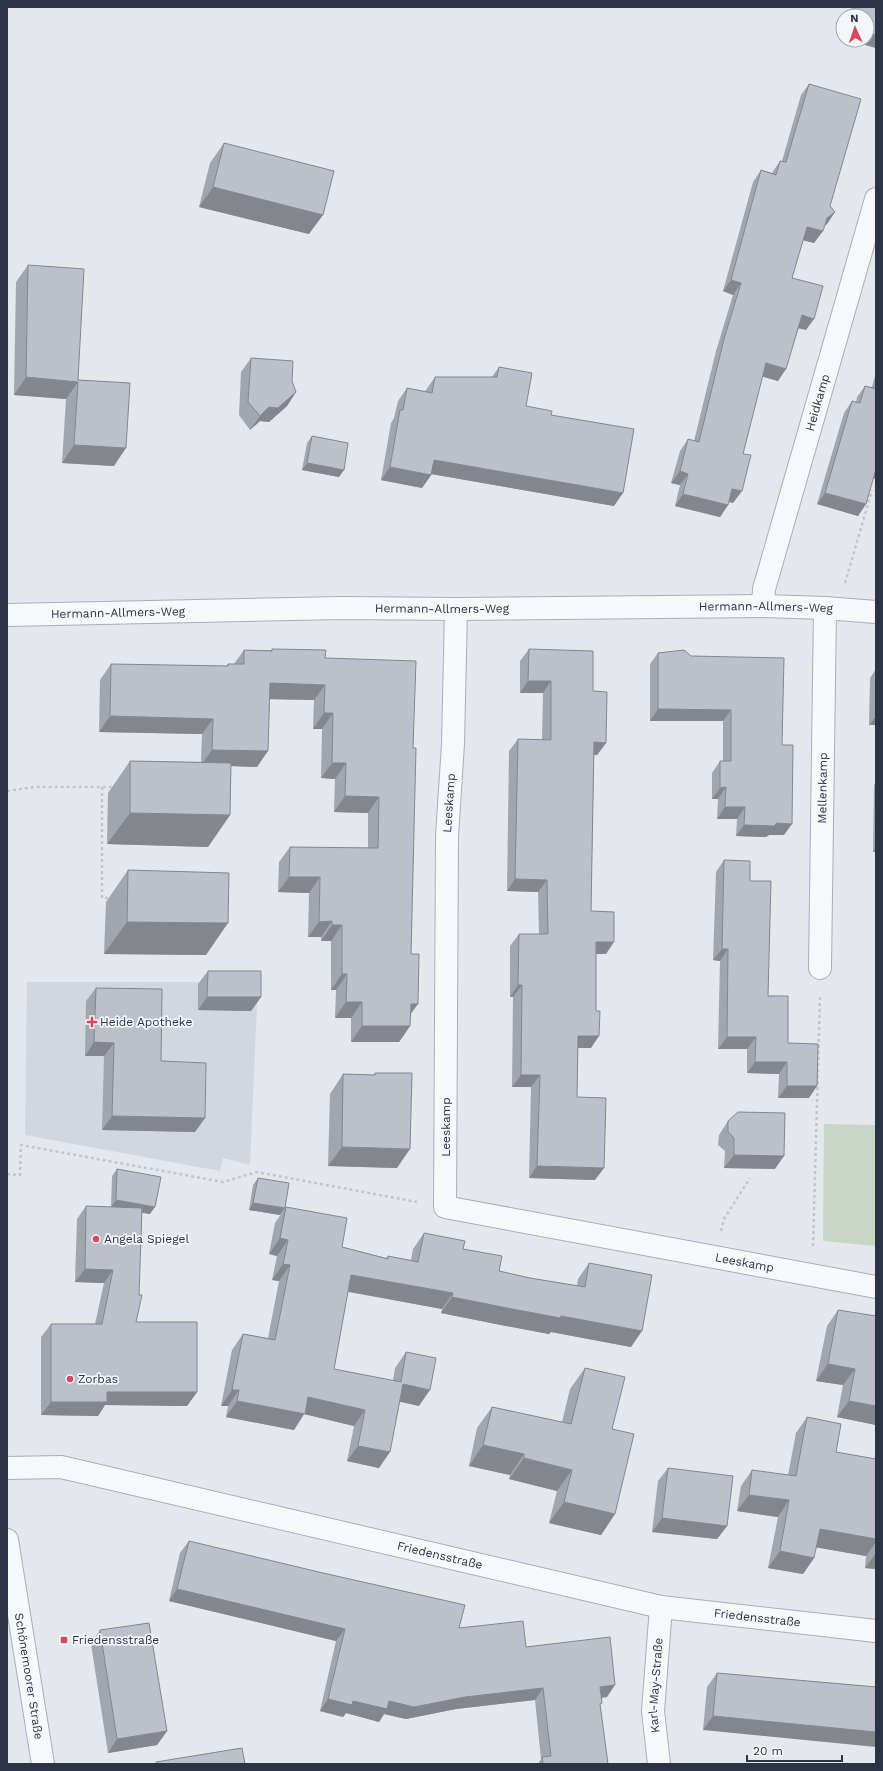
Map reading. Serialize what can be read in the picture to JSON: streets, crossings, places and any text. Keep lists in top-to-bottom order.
{
  "streets": {
    "street": [
      "Heidkamp",
      "Hermann-Allmers-Weg",
      "Mellenkamp",
      "Leeskamp",
      "Friedensstraße",
      "Schönemoorer Straße",
      "Karl-May-Straße"
    ]
  },
  "crossings": [
    ["Heidkamp", "Hermann-Allmers-Weg"],
    ["Hermann-Allmers-Weg", "Mellenkamp"],
    ["Hermann-Allmers-Weg", "Leeskamp"],
    ["Friedensstraße", "Karl-May-Straße"]
  ],
  "places": {
    "health": ["Heide Apotheke"],
    "other": ["Angela Spiegel", "Zorbas"],
    "transit": ["Friedensstraße"]
  },
  "scale_bar": "20 m",
  "north": "top"
}
